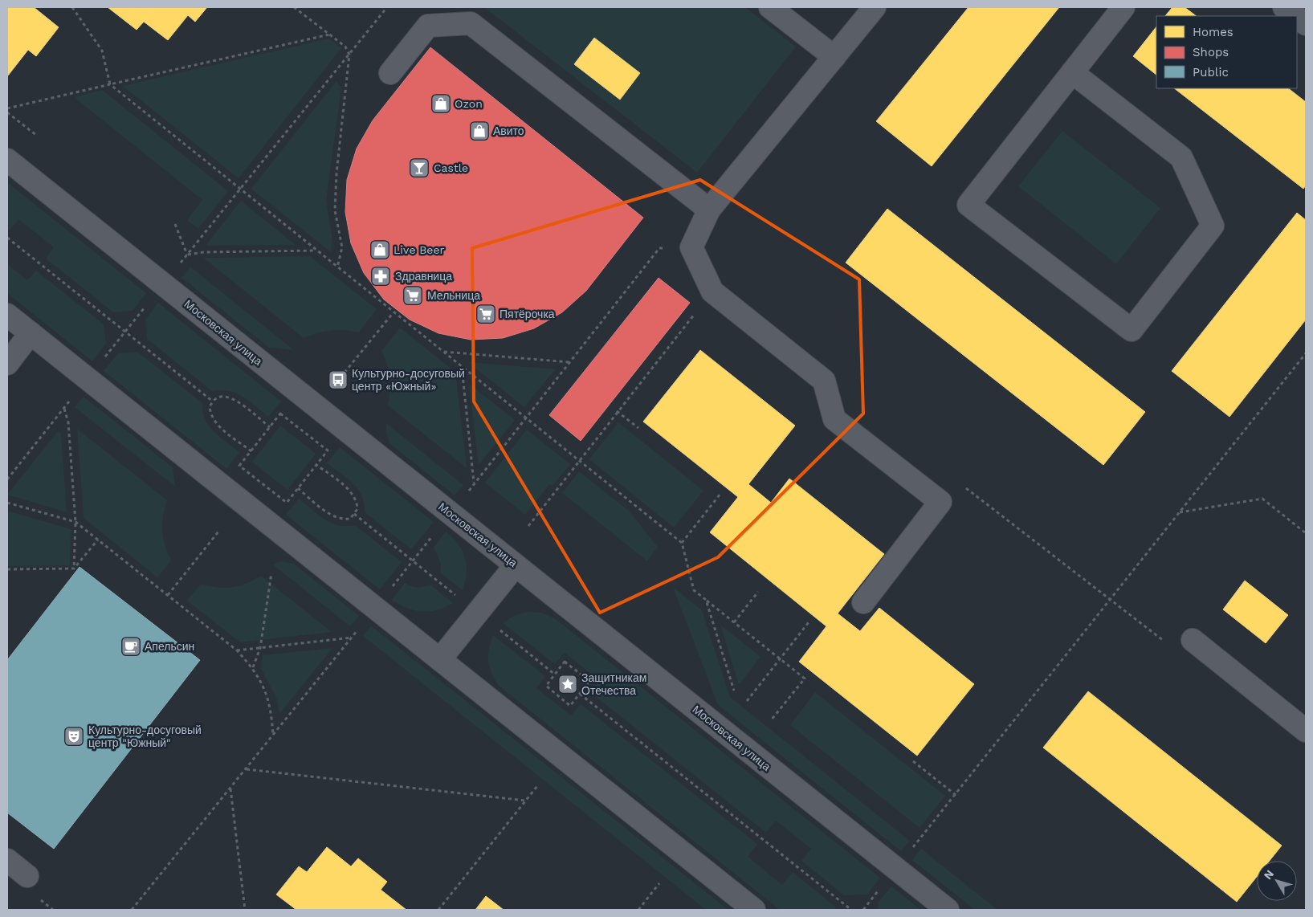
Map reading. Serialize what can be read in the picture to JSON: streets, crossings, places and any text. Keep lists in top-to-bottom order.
{
  "streets": {
    "street": ["Московская улица"]
  },
  "places": {
    "shop": ["Ozon", "Авито", "Live Beer"],
    "bar": ["Castle"],
    "pharmacy": ["Здравница"],
    "supermarket": ["Мельница", "Пятёрочка"],
    "bus stop": ["Культурно-досуговый центр «Южный»"],
    "cafe": ["Апельсин"],
    "place": ["Защитникам Отечества"],
    "theatre": ["Культурно-досуговый центр \"Южный\""]
  },
  "legend": ["Homes", "Shops", "Public"],
  "north": "top left"
}
